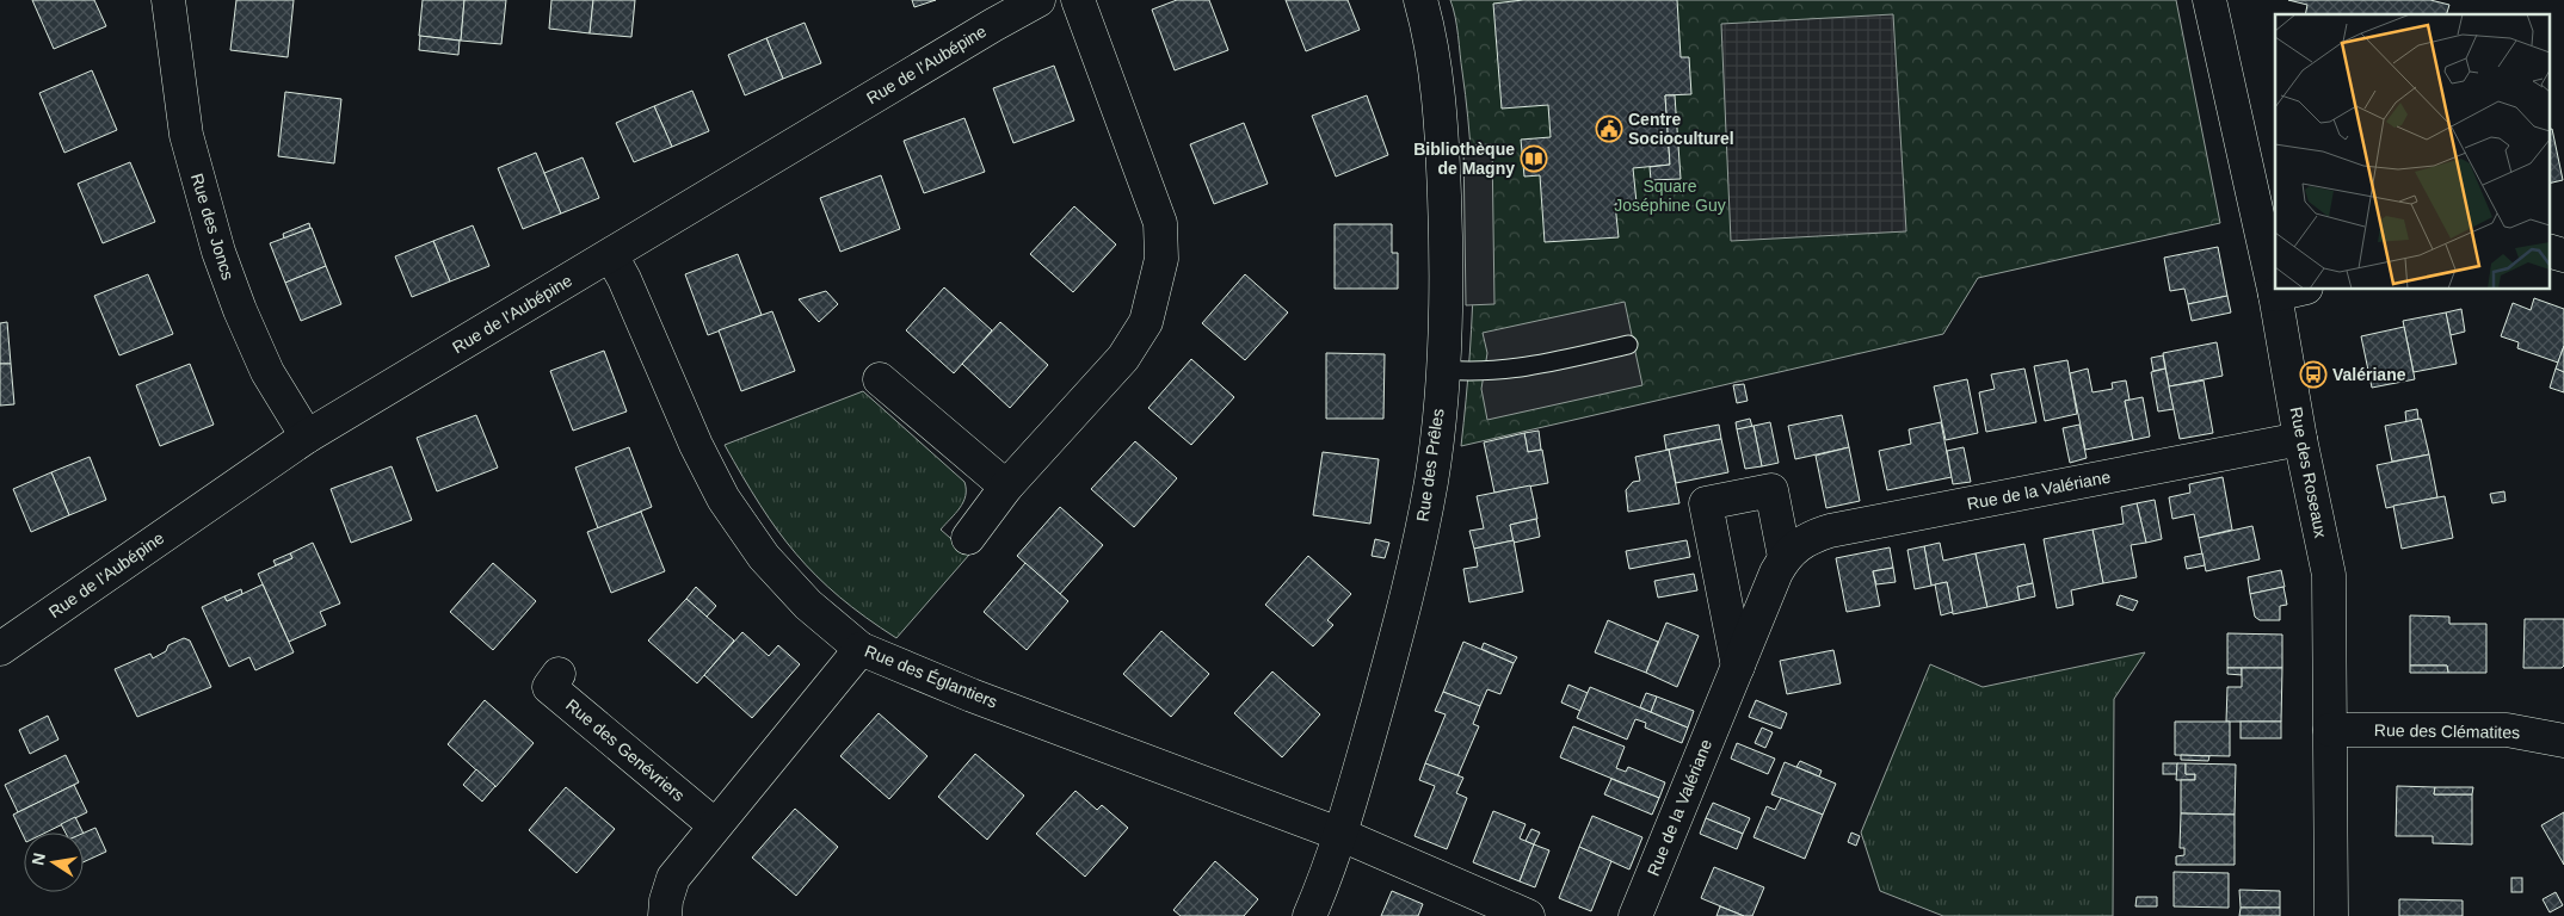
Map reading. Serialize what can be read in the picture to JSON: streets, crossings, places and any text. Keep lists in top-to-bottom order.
{
  "streets": {
    "street": [
      "Rue de l'Aubépine",
      "Rue des Joncs",
      "Rue des Prêles",
      "Rue des Roseaux",
      "Rue de la Valériane",
      "Rue des Églantiers",
      "Rue des Clématites",
      "Rue des Genévriers"
    ]
  },
  "crossings": [
    ["Rue de l'Aubépine", "Rue des Joncs"],
    ["Rue de l'Aubépine", "Rue des Églantiers"],
    ["Rue des Prêles", "Rue des Églantiers"],
    ["Rue des Roseaux", "Rue de la Valériane"],
    ["Rue des Roseaux", "Rue des Clématites"]
  ],
  "parks": ["Square Joséphine Guy"],
  "places": {
    "public building": ["Centre Socioculturel"],
    "library": ["Bibliothèque de Magny"],
    "bus stop": ["Valériane"]
  },
  "north": "left"
}
